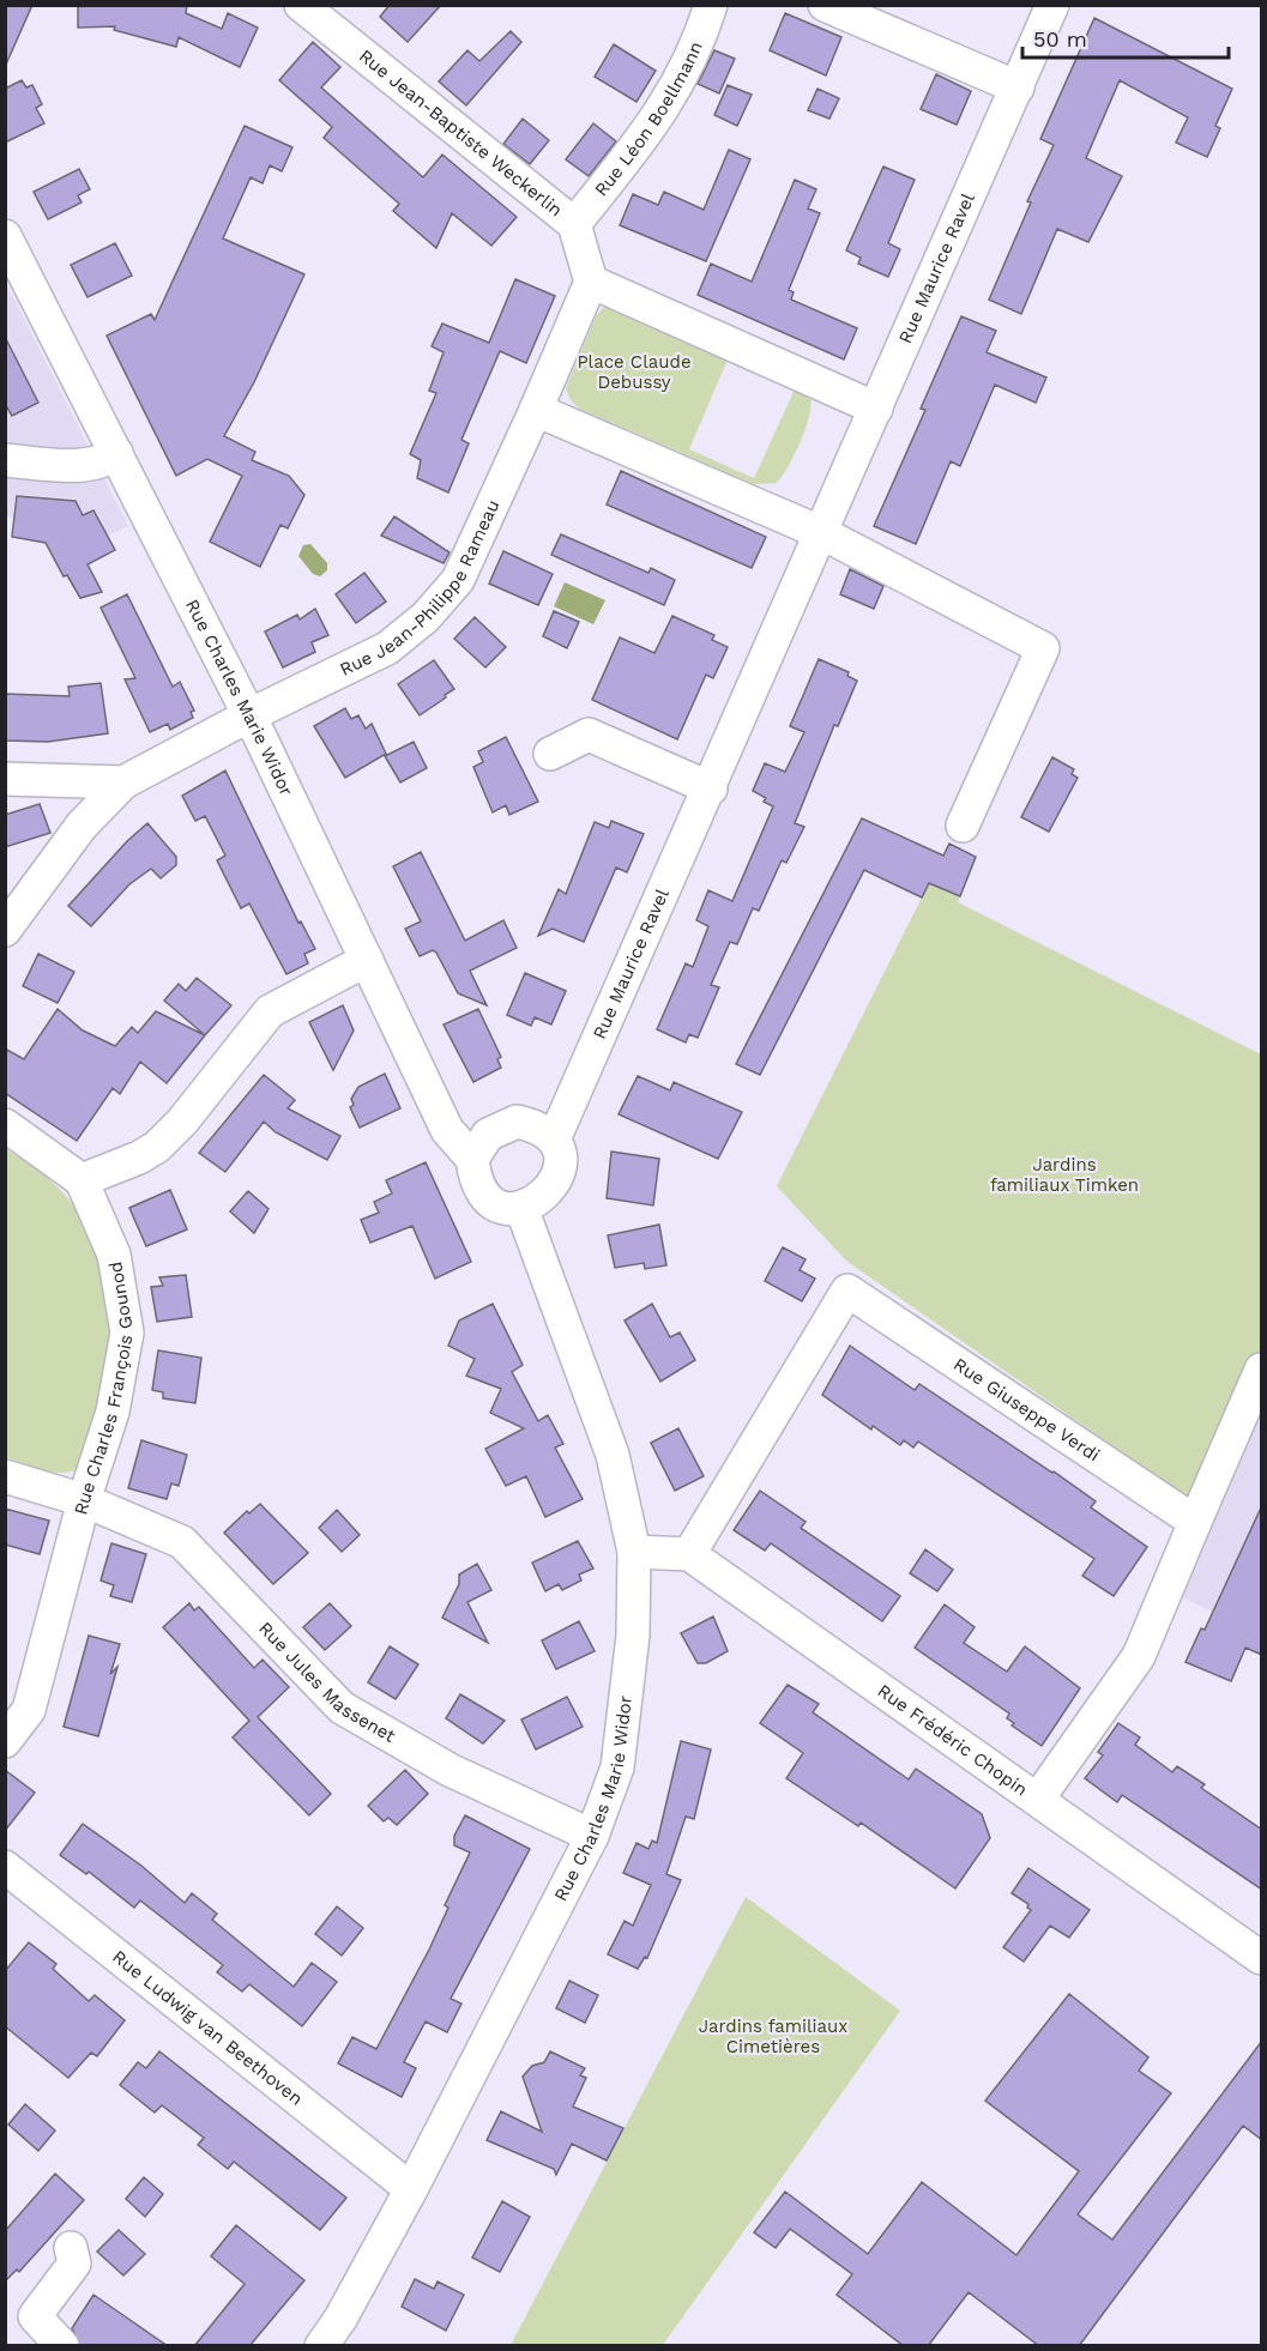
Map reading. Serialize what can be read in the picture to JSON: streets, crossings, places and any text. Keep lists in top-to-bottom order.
{
  "streets": {
    "street": [
      "Rue Léon Boellmann",
      "Rue Jean-Baptiste Weckerlin",
      "Rue Maurice Ravel",
      "Rue Jean-Philippe Rameau",
      "Rue Charles Marie Widor",
      "Rue Charles François Gounod",
      "Rue Giuseppe Verdi",
      "Rue Jules Massenet",
      "Rue Frédéric Chopin",
      "Rue Ludwig van Beethoven"
    ]
  },
  "crossings": [
    ["Rue Léon Boellmann", "Rue Jean-Baptiste Weckerlin"],
    ["Rue Maurice Ravel", "Rue Charles Marie Widor"],
    ["Rue Jean-Philippe Rameau", "Rue Charles Marie Widor"],
    ["Rue Charles Marie Widor", "Rue Jules Massenet"],
    ["Rue Charles Marie Widor", "Rue Ludwig van Beethoven"],
    ["Rue Charles François Gounod", "Rue Jules Massenet"],
    ["Rue Giuseppe Verdi", "Rue Frédéric Chopin"]
  ],
  "parks": ["Place Claude Debussy", "Jardins familiaux Timken", "Jardins familiaux Cimetières"],
  "scale_bar": "50 m"
}
